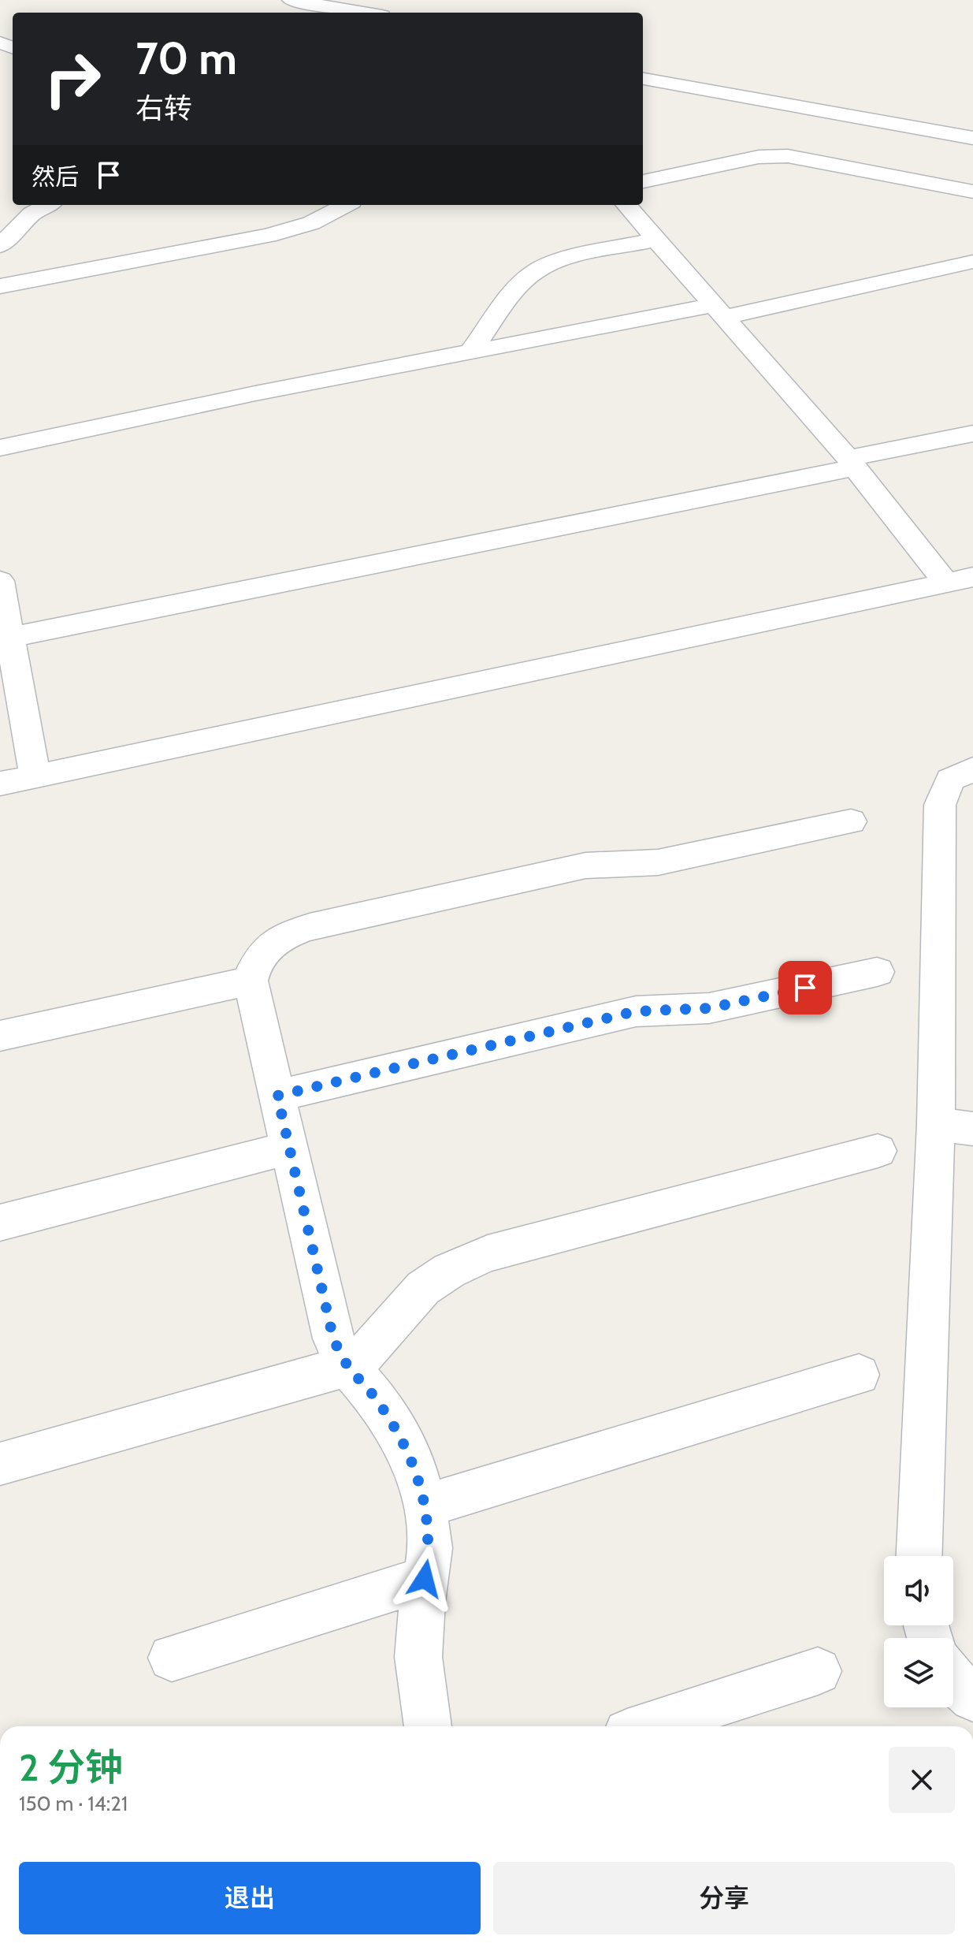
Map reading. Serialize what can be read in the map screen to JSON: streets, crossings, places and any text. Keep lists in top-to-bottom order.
{
  "page": {
    "turn": ["70 m", "右转"],
    "then": "然后",
    "heading": ["2 分钟", "150 m · 14:21"],
    "buttons": ["退出", "分享"]
  }
}
